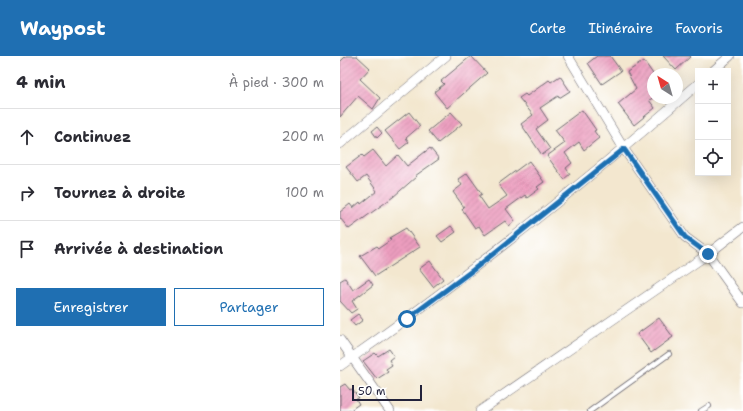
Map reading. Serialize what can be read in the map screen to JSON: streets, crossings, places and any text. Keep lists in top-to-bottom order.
{
  "scale_bar": "50 m",
  "north": "top left",
  "page": {
    "header": "Waypost",
    "nav": ["Carte", "Itinéraire", "Favoris"],
    "heading": ["4 min", "À pied · 300 m"],
    "map_buttons": ["+", "−"],
    "list": [
      ["Continuez", "200 m"],
      ["Tournez à droite", "100 m"],
      "Arrivée à destination"
    ],
    "buttons": ["Enregistrer", "Partager"],
    "scale": "50 m"
  }
}
